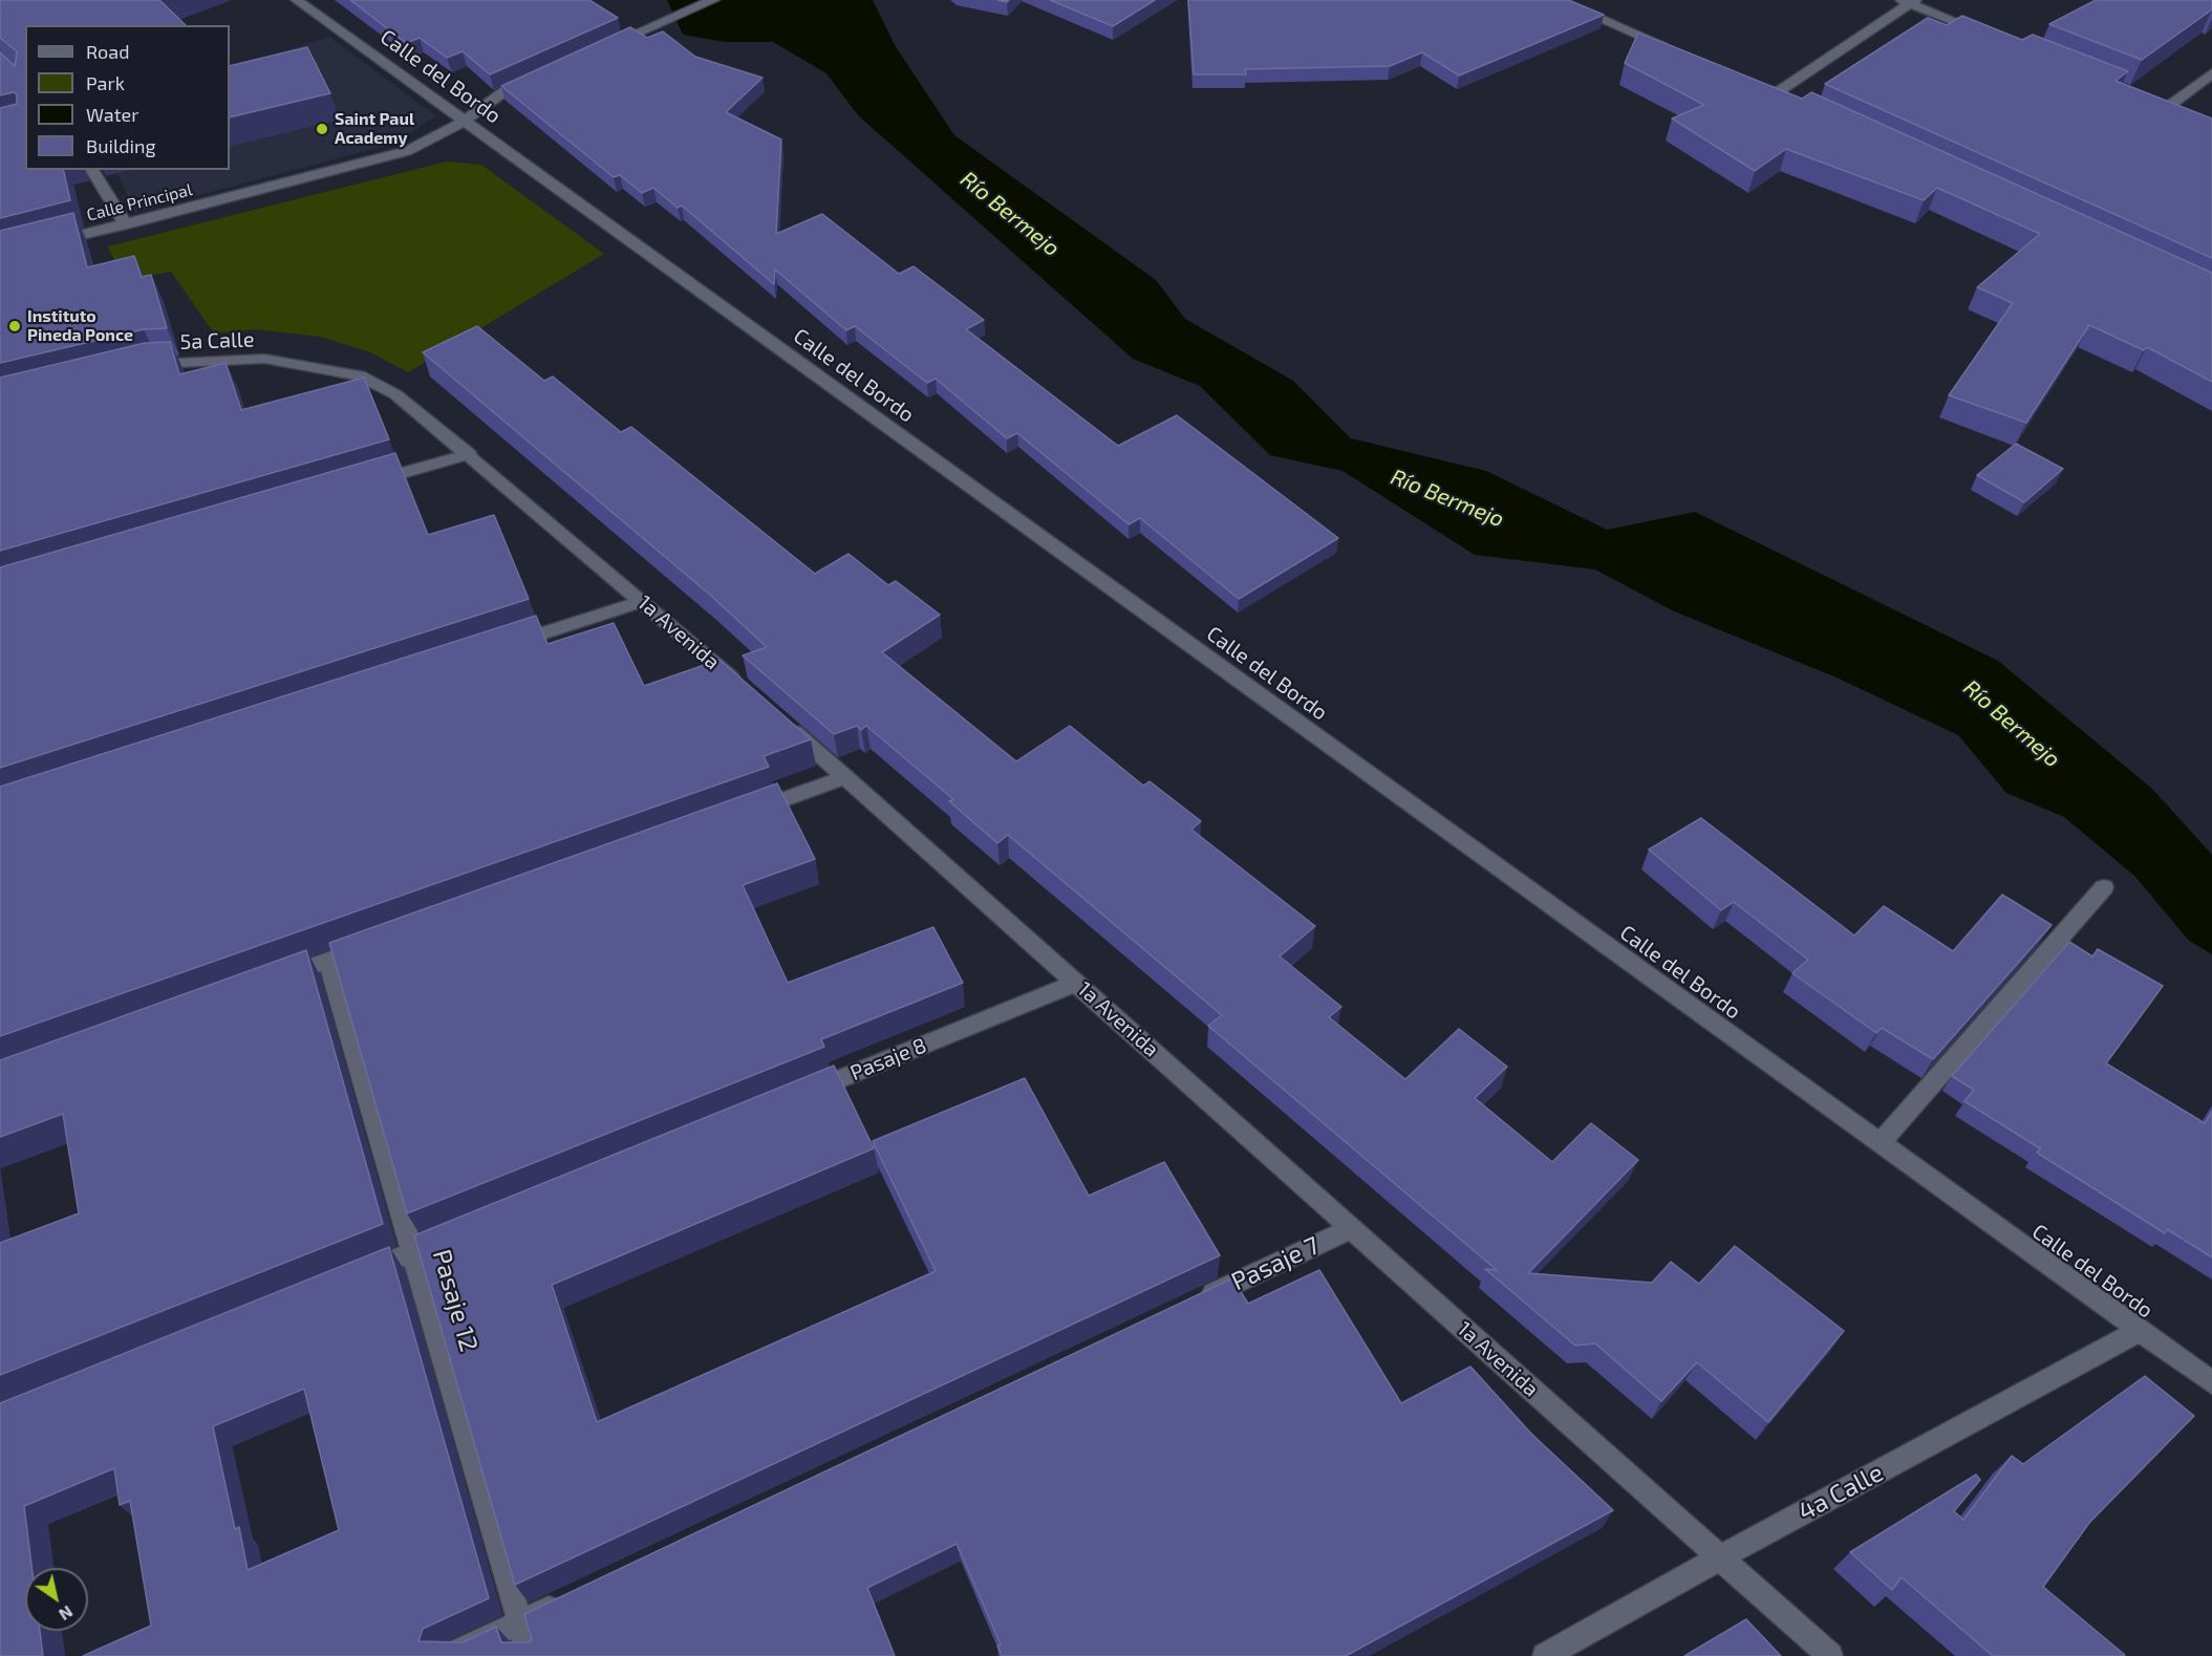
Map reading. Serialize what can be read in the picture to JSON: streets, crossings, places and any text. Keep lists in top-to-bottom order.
{
  "streets": {
    "street": [
      "Calle del Bordo",
      "Calle Principal",
      "5a Calle",
      "1a Avenida",
      "Pasaje 8",
      "Pasaje 7",
      "Pasaje 12",
      "4a Calle"
    ]
  },
  "crossings": [
    ["Calle del Bordo", "Calle Principal"],
    ["Calle del Bordo", "4a Calle"],
    ["5a Calle", "1a Avenida"],
    ["1a Avenida", "Pasaje 8"],
    ["1a Avenida", "Pasaje 7"],
    ["1a Avenida", "4a Calle"]
  ],
  "water": ["Río Bermejo"],
  "places": ["Saint Paul Academy", "Instituto Pineda Ponce"],
  "legend": [
    "Road",
    "Park",
    "Water",
    "Building"
  ],
  "north": "bottom right"
}
